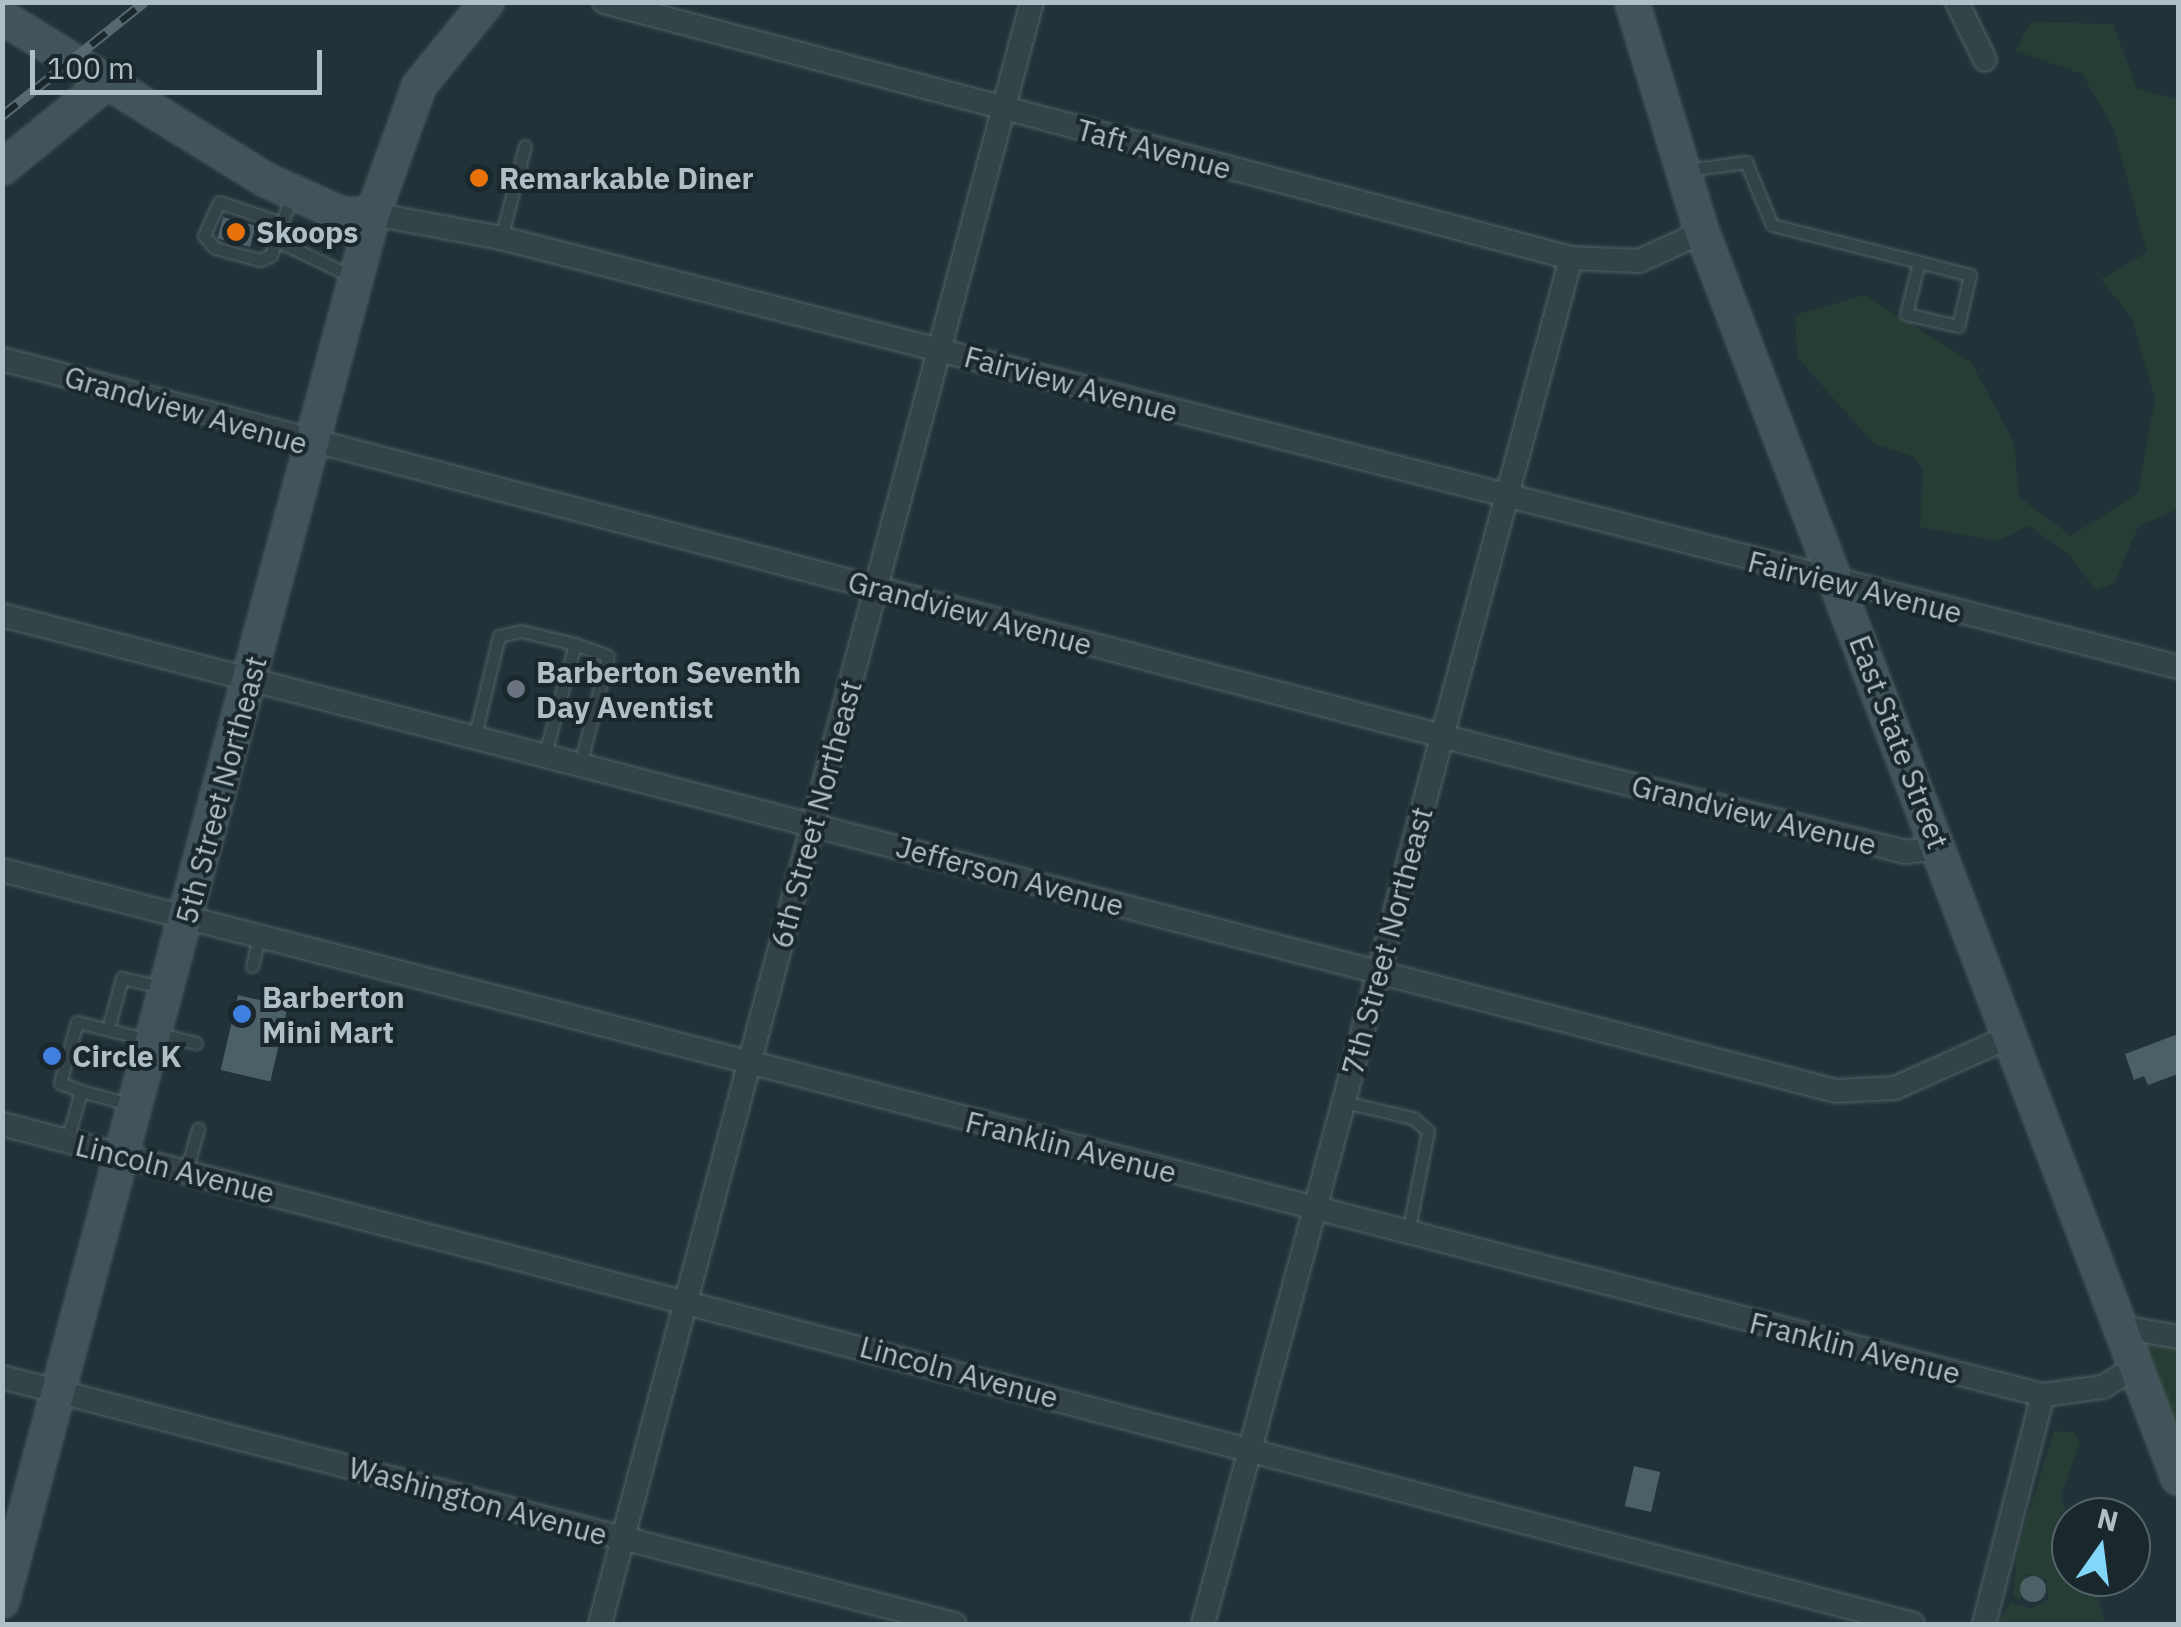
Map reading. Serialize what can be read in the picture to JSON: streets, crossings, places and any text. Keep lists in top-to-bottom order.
{
  "streets": {
    "street": [
      "Taft Avenue",
      "Fairview Avenue",
      "Grandview Avenue",
      "East State Street",
      "5th Street Northeast",
      "6th Street Northeast",
      "Jefferson Avenue",
      "7th Street Northeast",
      "Franklin Avenue",
      "Lincoln Avenue",
      "Washington Avenue"
    ]
  },
  "crossings": [
    ["Taft Avenue", "East State Street"],
    ["Taft Avenue", "6th Street Northeast"],
    ["Taft Avenue", "7th Street Northeast"],
    ["Fairview Avenue", "East State Street"],
    ["Fairview Avenue", "5th Street Northeast"],
    ["Fairview Avenue", "6th Street Northeast"],
    ["Fairview Avenue", "7th Street Northeast"],
    ["Grandview Avenue", "East State Street"],
    ["Grandview Avenue", "5th Street Northeast"],
    ["Grandview Avenue", "6th Street Northeast"],
    ["Grandview Avenue", "7th Street Northeast"],
    ["East State Street", "Jefferson Avenue"],
    ["East State Street", "Franklin Avenue"],
    ["5th Street Northeast", "Jefferson Avenue"],
    ["5th Street Northeast", "Franklin Avenue"],
    ["5th Street Northeast", "Lincoln Avenue"],
    ["5th Street Northeast", "Washington Avenue"],
    ["6th Street Northeast", "Jefferson Avenue"],
    ["6th Street Northeast", "Franklin Avenue"],
    ["6th Street Northeast", "Lincoln Avenue"],
    ["6th Street Northeast", "Washington Avenue"],
    ["Jefferson Avenue", "7th Street Northeast"],
    ["7th Street Northeast", "Franklin Avenue"],
    ["7th Street Northeast", "Lincoln Avenue"]
  ],
  "places": [
    "Remarkable Diner",
    "Skoops",
    "Barberton Seventh Day Aventist",
    "Barberton Mini Mart",
    "Circle K"
  ],
  "scale_bar": "100 m",
  "north": "top"
}
